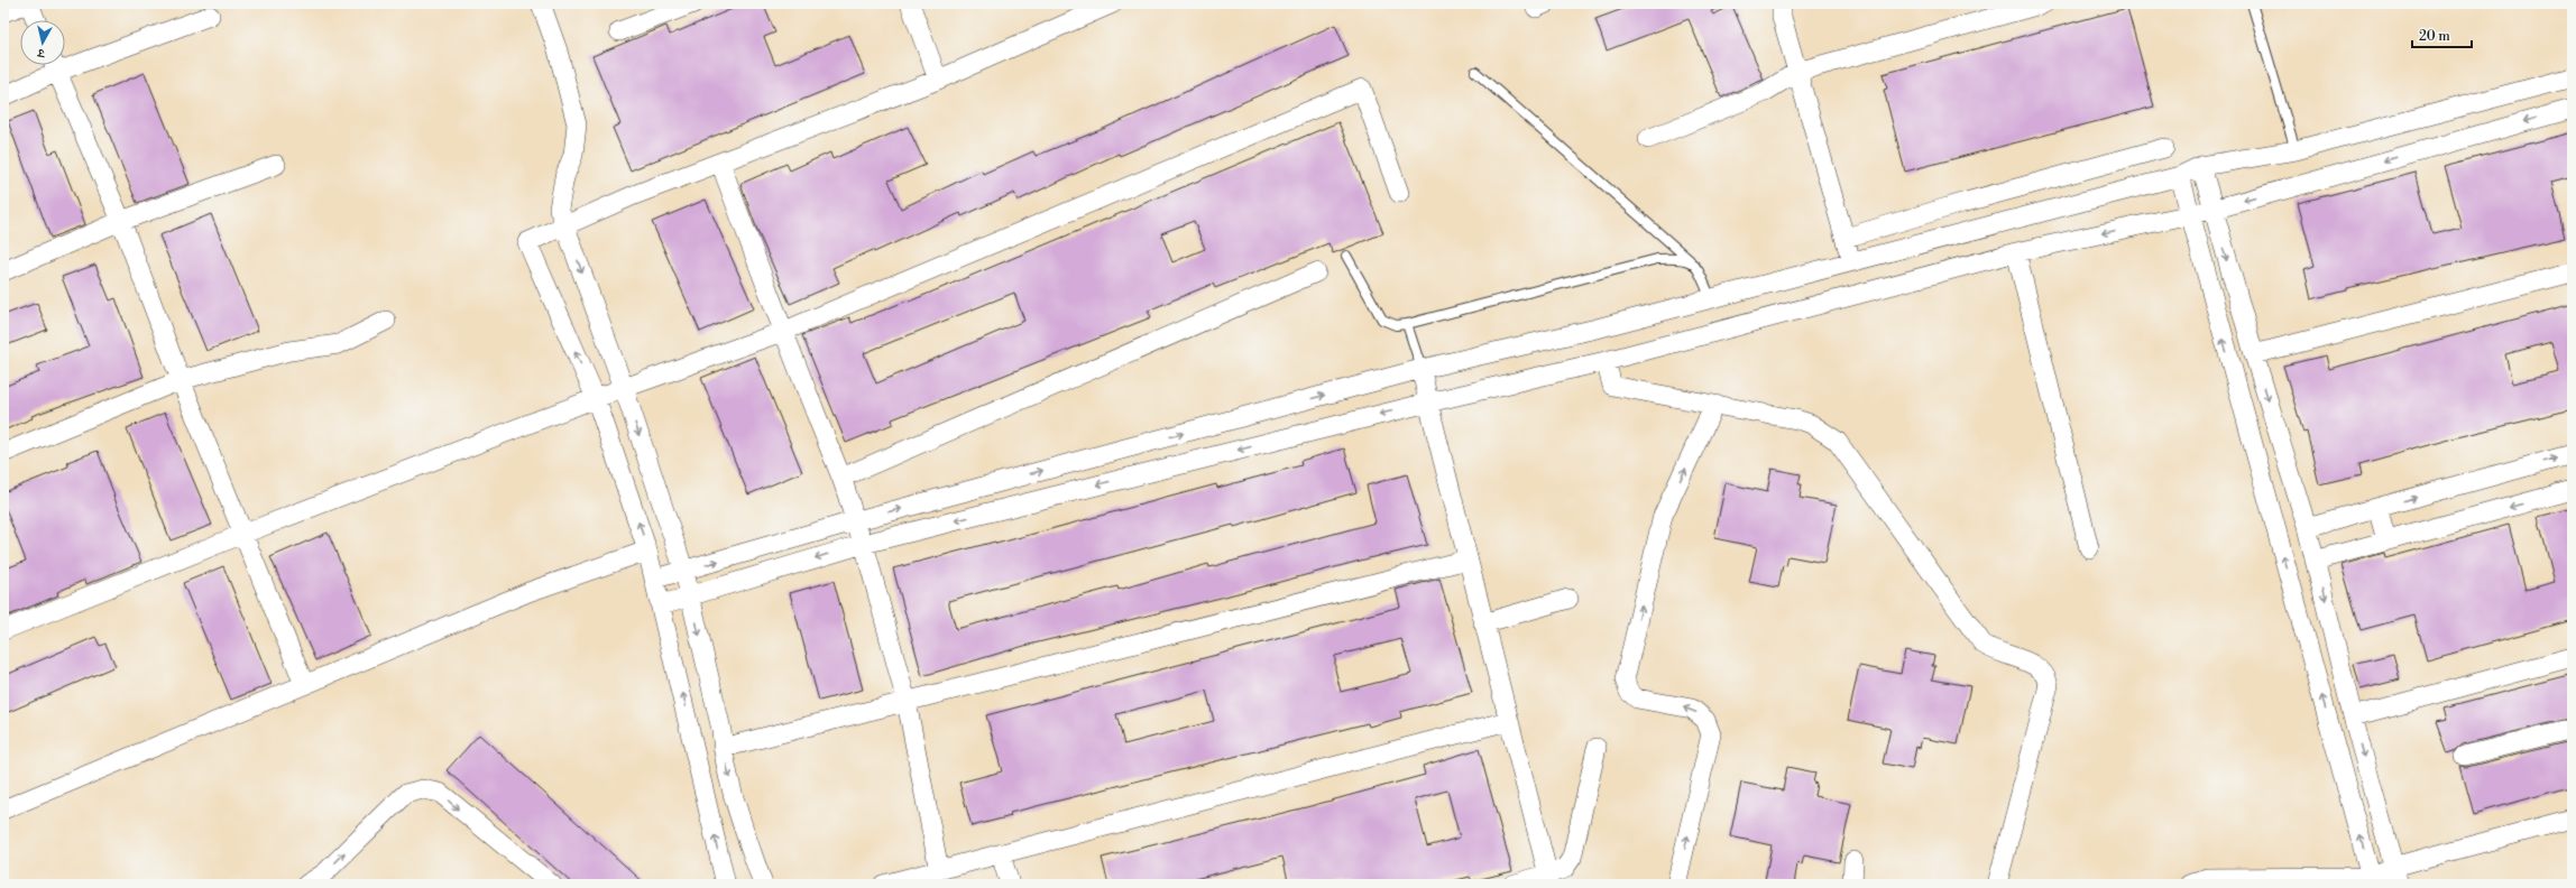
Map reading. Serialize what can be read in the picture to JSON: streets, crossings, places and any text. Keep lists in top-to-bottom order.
{
  "scale_bar": "20 m",
  "north": "bottom"
}
